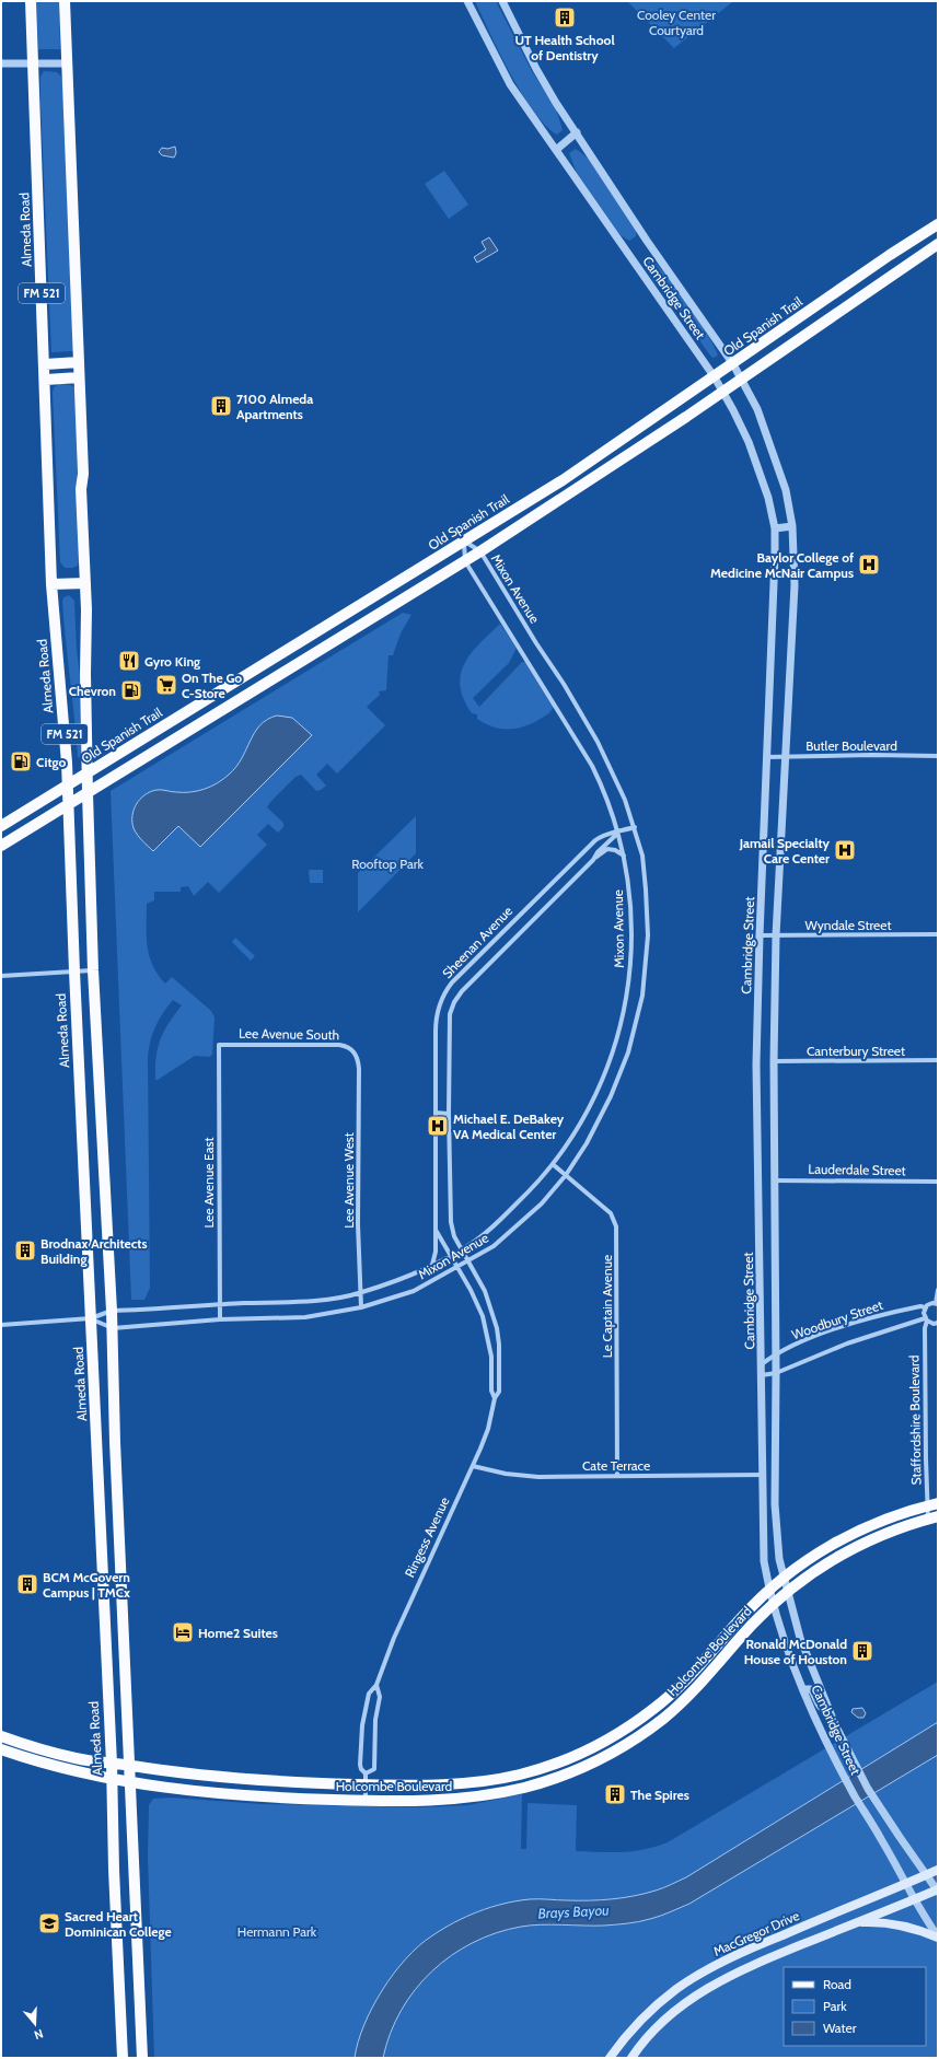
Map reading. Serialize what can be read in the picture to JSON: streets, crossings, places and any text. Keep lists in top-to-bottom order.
{
  "streets": {
    "main road": [
      "Almeda Road",
      "FM 521",
      "Old Spanish Trail",
      "Holcombe Boulevard",
      "MacGregor Drive"
    ],
    "street": [
      "Cambridge Street",
      "Mixon Avenue",
      "Butler Boulevard",
      "Wyndale Street",
      "Sheenan Avenue",
      "Lee Avenue South",
      "Canterbury Street",
      "Lauderdale Street",
      "Lee Avenue West",
      "Lee Avenue East",
      "Le Captain Avenue",
      "Woodbury Street",
      "Staffordshire Boulevard",
      "Cate Terrace",
      "Ringess Avenue"
    ]
  },
  "crossings": [
    ["Almeda Road", "Old Spanish Trail"],
    ["Almeda Road", "Mixon Avenue"],
    ["Almeda Road", "Holcombe Boulevard"],
    ["FM 521", "Old Spanish Trail"],
    ["Cambridge Street", "Old Spanish Trail"],
    ["Cambridge Street", "Butler Boulevard"],
    ["Cambridge Street", "Wyndale Street"],
    ["Cambridge Street", "Canterbury Street"],
    ["Cambridge Street", "Lauderdale Street"],
    ["Cambridge Street", "Woodbury Street"],
    ["Cambridge Street", "Cate Terrace"],
    ["Cambridge Street", "Holcombe Boulevard"],
    ["Cambridge Street", "MacGregor Drive"],
    ["Old Spanish Trail", "Mixon Avenue"],
    ["Mixon Avenue", "Sheenan Avenue"],
    ["Mixon Avenue", "Lee Avenue West"],
    ["Mixon Avenue", "Lee Avenue East"],
    ["Mixon Avenue", "Le Captain Avenue"],
    ["Mixon Avenue", "Ringess Avenue"],
    ["Sheenan Avenue", "Ringess Avenue"],
    ["Lee Avenue South", "Lee Avenue West"],
    ["Lee Avenue South", "Lee Avenue East"],
    ["Le Captain Avenue", "Cate Terrace"],
    ["Woodbury Street", "Staffordshire Boulevard"],
    ["Staffordshire Boulevard", "Holcombe Boulevard"],
    ["Cate Terrace", "Ringess Avenue"],
    ["Ringess Avenue", "Holcombe Boulevard"]
  ],
  "water": ["Brays Bayou"],
  "parks": ["Cooley Center Courtyard", "Rooftop Park", "Hermann Park"],
  "places": {
    "building": [
      "UT Health School of Dentistry",
      "7100 Almeda Apartments",
      "Brodnax Architects Building",
      "BCM McGovern Campus | TMCx",
      "Ronald McDonald House of Houston",
      "The Spires"
    ],
    "hospital": ["Baylor College of Medicine McNair Campus", "Jamail Specialty Care Center", "Michael E. DeBakey VA Medical Center"],
    "restaurant": ["Gyro King"],
    "supermarket": ["On The Go C-Store"],
    "fuel station": ["Chevron", "Citgo"],
    "hotel": ["Home2 Suites"],
    "school or university": ["Sacred Heart Dominican College"]
  },
  "legend": ["Road", "Park", "Water"],
  "north": "bottom"
}
